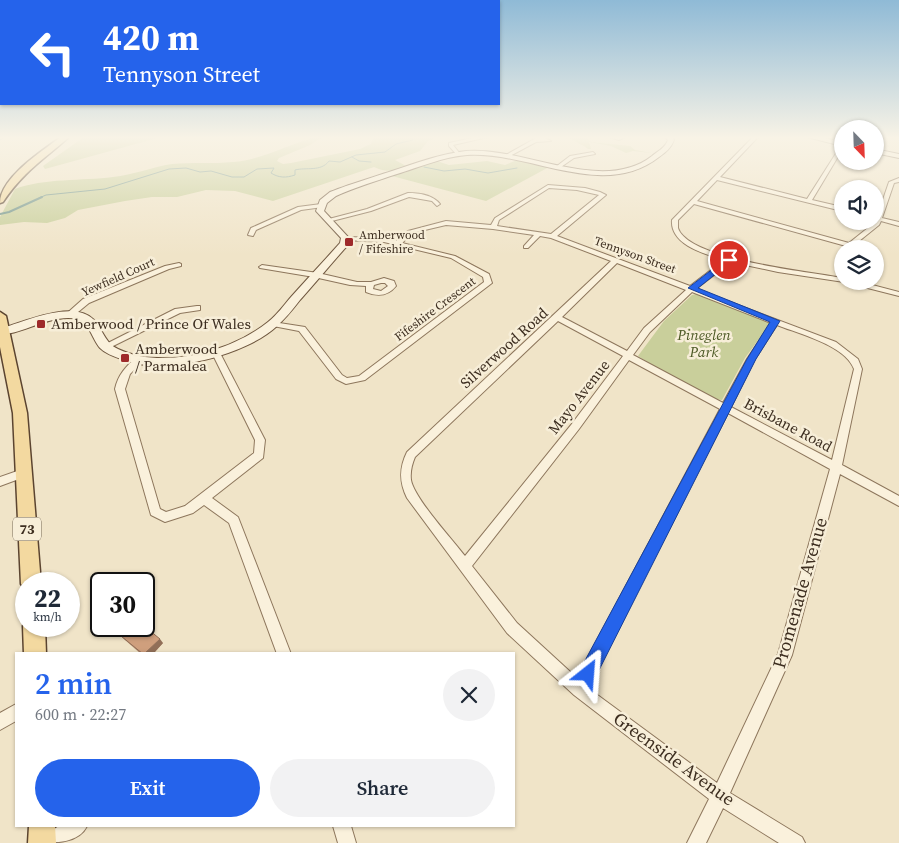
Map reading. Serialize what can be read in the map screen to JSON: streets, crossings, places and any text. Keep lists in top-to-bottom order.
{
  "streets": {
    "main road": ["73"],
    "street": [
      "Tennyson Street",
      "Yewfield Court",
      "Fifeshire Crescent",
      "Silverwood Road",
      "Mayo Avenue",
      "Brisbane Road",
      "Promenade Avenue",
      "Greenside Avenue"
    ]
  },
  "crossings": [
    ["Tennyson Street", "Fifeshire Crescent"],
    ["Tennyson Street", "Silverwood Road"],
    ["Tennyson Street", "Mayo Avenue"],
    ["Tennyson Street", "Promenade Avenue"],
    ["Silverwood Road", "Brisbane Road"],
    ["Silverwood Road", "Greenside Avenue"],
    ["Mayo Avenue", "Brisbane Road"],
    ["Mayo Avenue", "Greenside Avenue"],
    ["Brisbane Road", "Promenade Avenue"],
    ["Promenade Avenue", "Greenside Avenue"]
  ],
  "parks": ["Pineglen Park"],
  "places": {
    "transit": ["Amberwood / Fifeshire", "Amberwood / Prince Of Wales", "Amberwood / Parmalea"]
  },
  "north": "bottom right",
  "page": {
    "turn": ["420 m", "Tennyson Street"],
    "speed": "22 km/h",
    "limit": "30",
    "heading": ["2 min", "600 m · 22:27"],
    "buttons": ["Exit", "Share"]
  }
}
